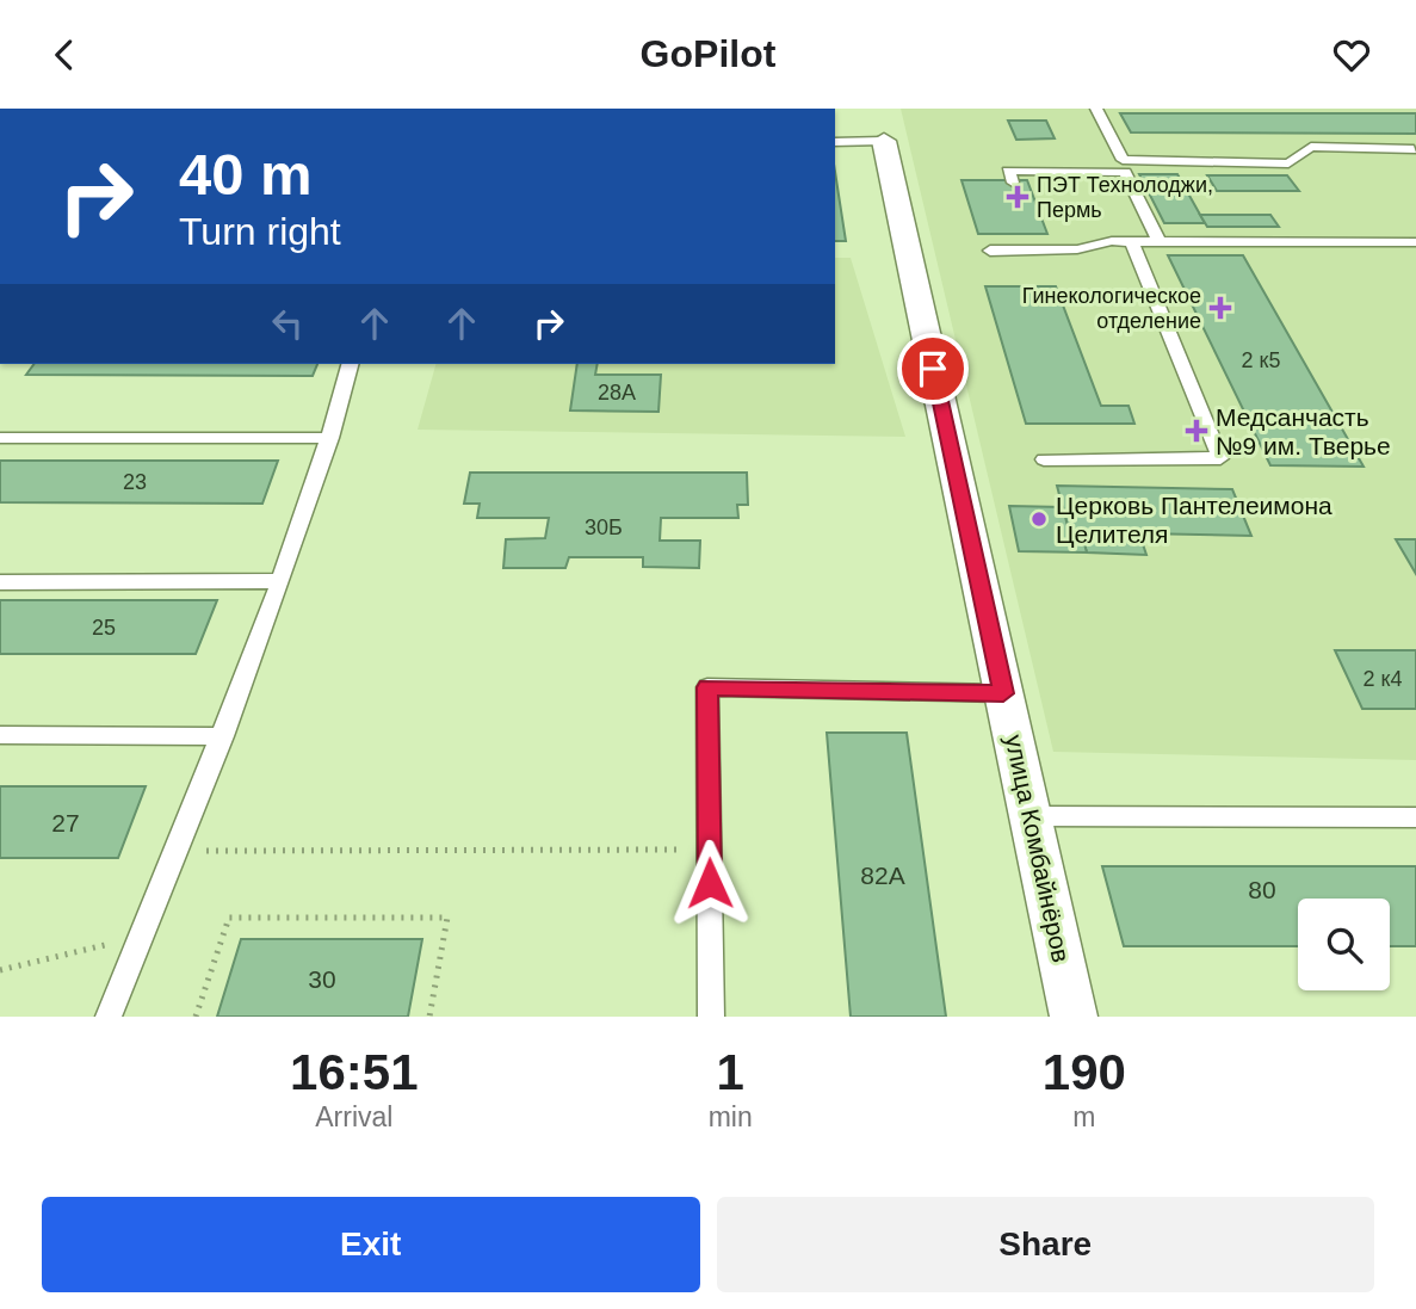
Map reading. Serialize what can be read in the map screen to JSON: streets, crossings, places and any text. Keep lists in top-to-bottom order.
{
  "streets": {
    "street": ["улица Комбайнёров"]
  },
  "places": {
    "health": ["ПЭТ Технолоджи, Пермь", "Гинекологическое отделение", "Медсанчасть №9 им. Тверье"],
    "other": ["Церковь Пантелеимона Целителя"]
  },
  "house_numbers": [
    "2 к5",
    "28А",
    "23",
    "30Б",
    "25",
    "2 к4",
    "27",
    "82А",
    "80",
    "30"
  ],
  "page": {
    "header": "GoPilot",
    "turn": ["40 m", "Turn right"],
    "eta": [
      "16:51",
      "Arrival",
      "1",
      "min",
      "190",
      "m"
    ],
    "buttons": ["Exit", "Share"]
  }
}
